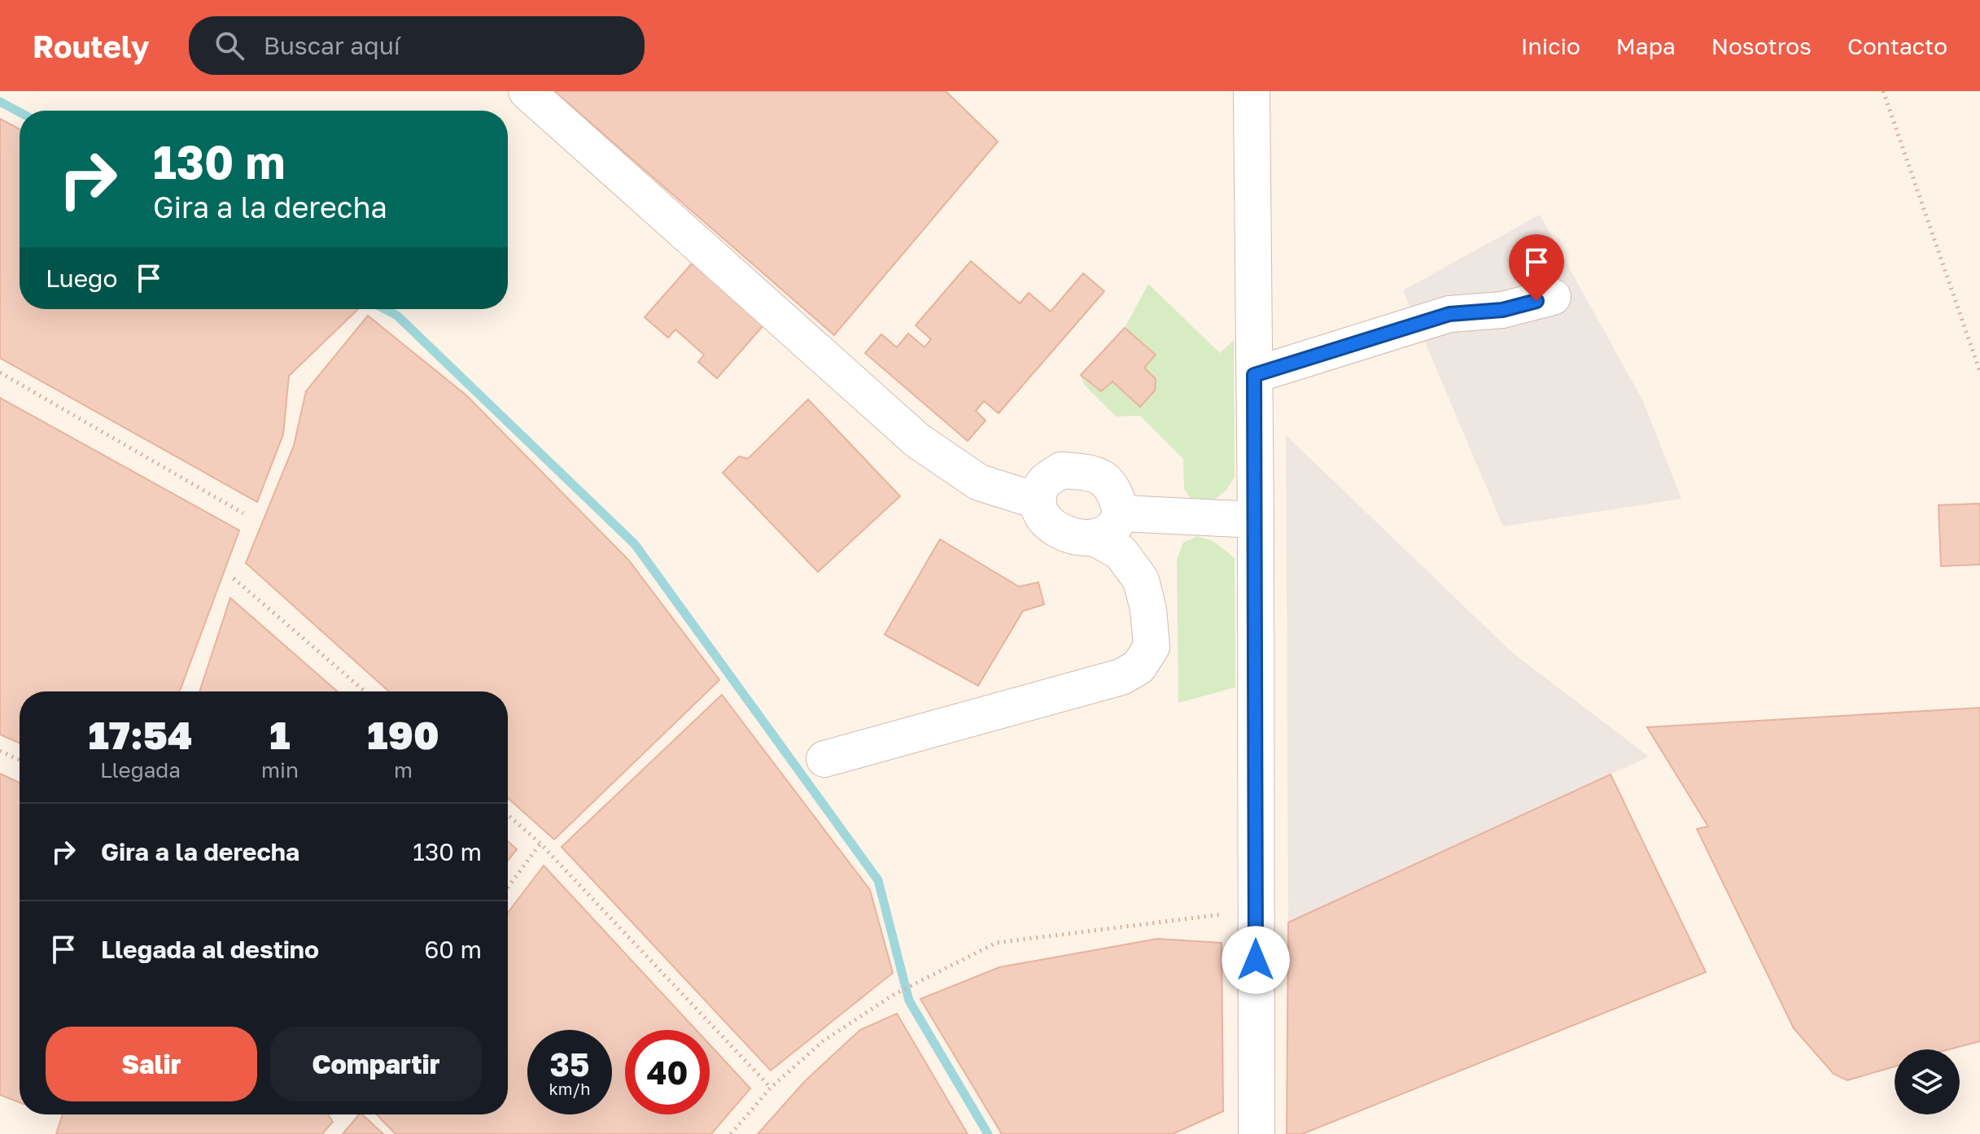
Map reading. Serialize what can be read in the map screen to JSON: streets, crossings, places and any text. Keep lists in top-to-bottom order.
{
  "page": {
    "header": "Routely",
    "search": "Buscar aquí",
    "nav": [
      "Inicio",
      "Mapa",
      "Nosotros",
      "Contacto"
    ],
    "turn": ["130 m", "Gira a la derecha"],
    "then": "Luego",
    "eta": [
      "17:54",
      "Llegada",
      "1",
      "min",
      "190",
      "m"
    ],
    "list": [
      {
        "name": "Gira a la derecha",
        "value": "130 m"
      },
      {
        "name": "Llegada al destino",
        "value": "60 m"
      }
    ],
    "buttons": ["Salir", "Compartir"],
    "speed": "35 km/h",
    "limit": "40"
  }
}
